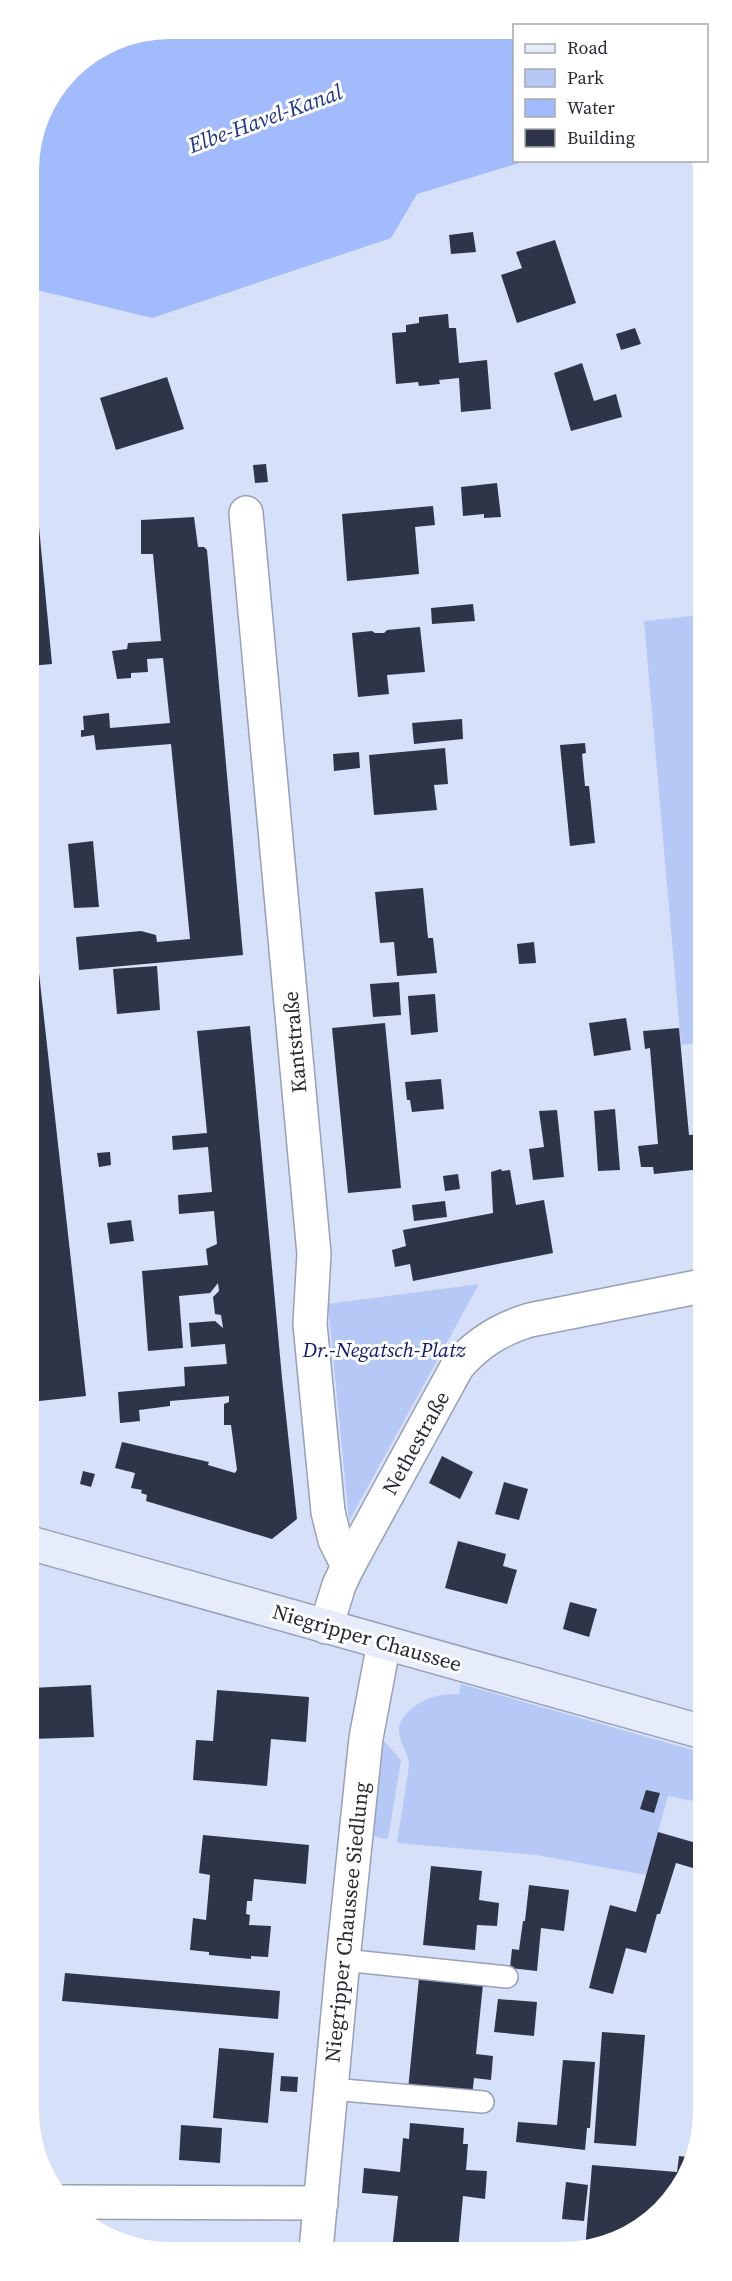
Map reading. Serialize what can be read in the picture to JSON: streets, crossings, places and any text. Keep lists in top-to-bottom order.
{
  "streets": {
    "main road": ["Niegripper Chaussee"],
    "street": ["Kantstraße", "Nethestraße", "Niegripper Chaussee Siedlung"]
  },
  "crossings": [
    ["Kantstraße", "Nethestraße"],
    ["Nethestraße", "Niegripper Chaussee"],
    ["Niegripper Chaussee", "Niegripper Chaussee Siedlung"]
  ],
  "water": ["Elbe-Havel-Kanal"],
  "parks": ["Dr.-Negatsch-Platz"],
  "legend": [
    "Road",
    "Park",
    "Water",
    "Building"
  ]
}
